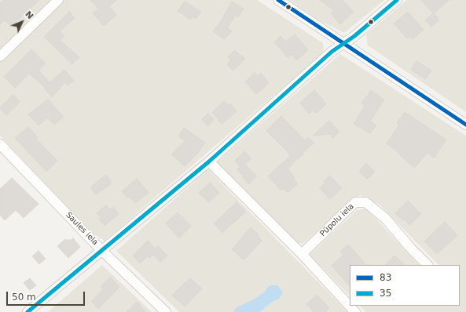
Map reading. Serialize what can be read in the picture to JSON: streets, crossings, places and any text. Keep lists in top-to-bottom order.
{
  "streets": {
    "street": ["Pūpolu iela", "Saules iela"]
  },
  "lines": ["transit line 83", "transit line 35"],
  "legend": ["83", "35"],
  "scale_bar": "50 m",
  "north": "top right"
}
